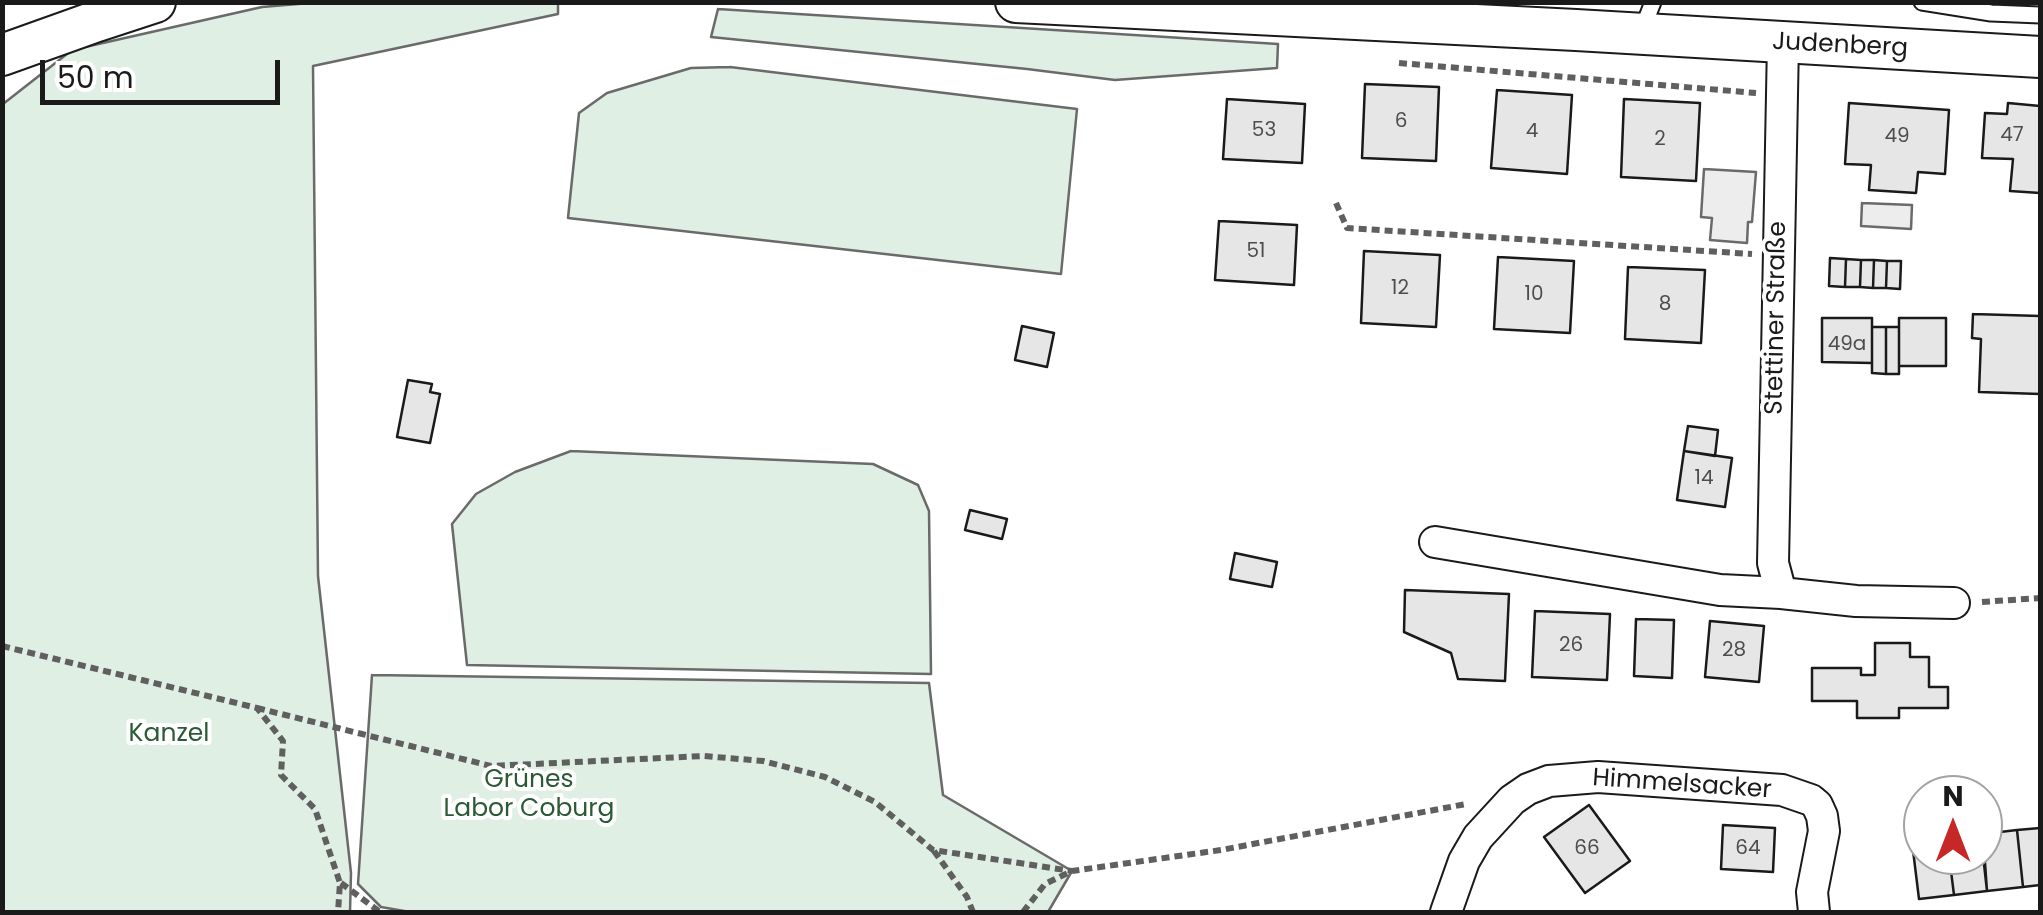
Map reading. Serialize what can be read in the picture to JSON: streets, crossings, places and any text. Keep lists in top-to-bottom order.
{
  "streets": {
    "street": ["Judenberg", "Stettiner Straße", "Himmelsacker"]
  },
  "crossings": [
    ["Judenberg", "Stettiner Straße"]
  ],
  "parks": ["Kanzel", "Grünes Labor Coburg"],
  "house_numbers": [
    "6",
    "53",
    "4",
    "47",
    "49",
    "2",
    "51",
    "12",
    "10",
    "8",
    "49a",
    "14",
    "26",
    "28",
    "66",
    "64"
  ],
  "scale_bar": "50 m",
  "north": "top"
}
